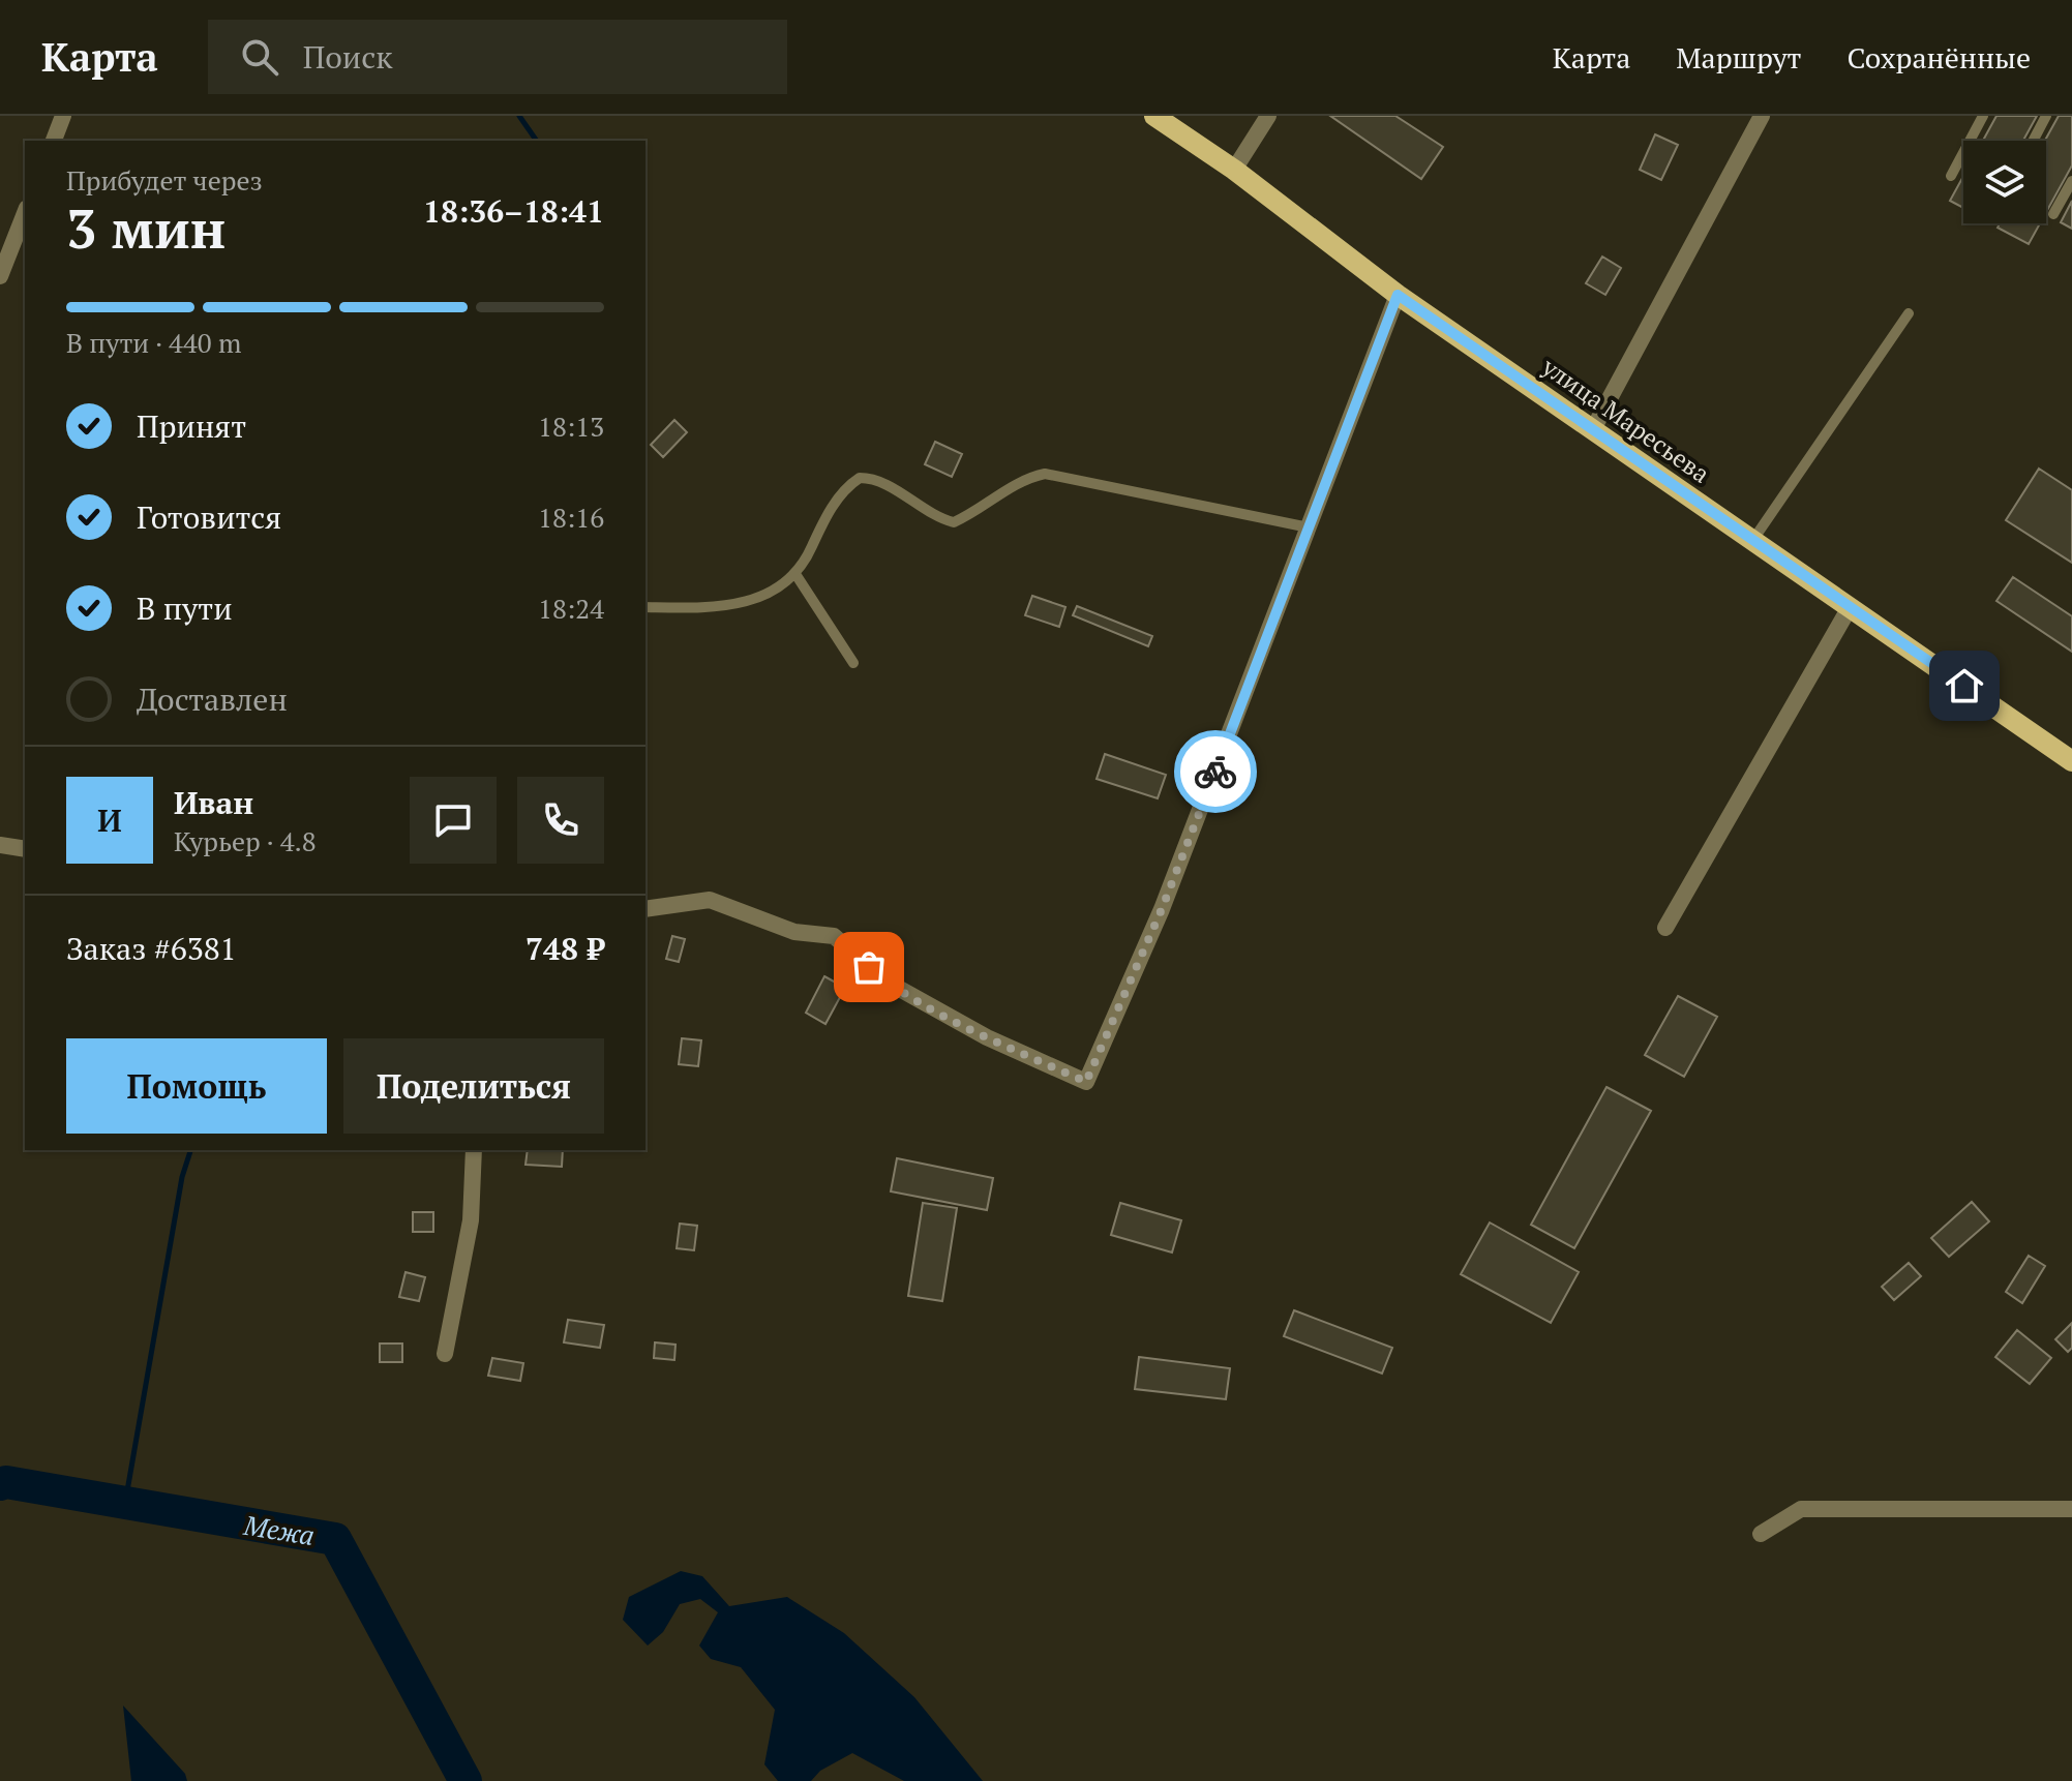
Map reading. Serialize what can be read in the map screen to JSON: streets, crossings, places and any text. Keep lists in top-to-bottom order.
{
  "streets": {
    "main road": ["улица Маресьева"]
  },
  "water": ["Межа"],
  "page": {
    "header": "Карта",
    "search": "Поиск",
    "nav": ["Карта", "Маршрут", "Сохранённые"],
    "heading": ["3 мин", "Прибудет через", "18:36–18:41"],
    "panel": [
      "Иван",
      "Курьер · 4.8",
      "Заказ #6381",
      "748 ₽"
    ],
    "bar": "В пути · 440 m",
    "list": [
      ["Принят", "18:13"],
      ["Готовится", "18:16"],
      ["В пути", "18:24"],
      "Доставлен"
    ],
    "round": "И",
    "buttons": ["Помощь", "Поделиться"]
  }
}
